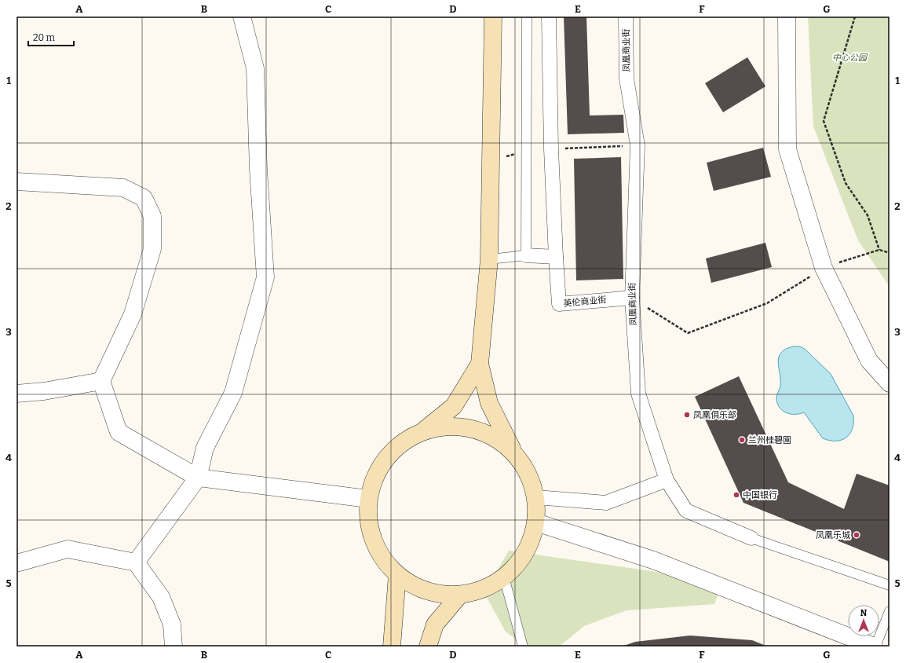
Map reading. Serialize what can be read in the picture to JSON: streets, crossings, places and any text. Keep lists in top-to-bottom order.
{
  "streets": {
    "street": ["凤凰商业街", "英伦商业街"]
  },
  "crossings": [
    ["凤凰商业街", "英伦商业街"]
  ],
  "parks": ["中心公园"],
  "places": [
    "凤凰俱乐部",
    "兰州桂碧園",
    "中国银行",
    "凤凰乐城"
  ],
  "scale_bar": "20 m",
  "north": "top",
  "grid": {
    "columns": [
      "A",
      "B",
      "C",
      "D",
      "E",
      "F",
      "G"
    ],
    "rows": [
      "1",
      "2",
      "3",
      "4",
      "5"
    ]
  }
}
